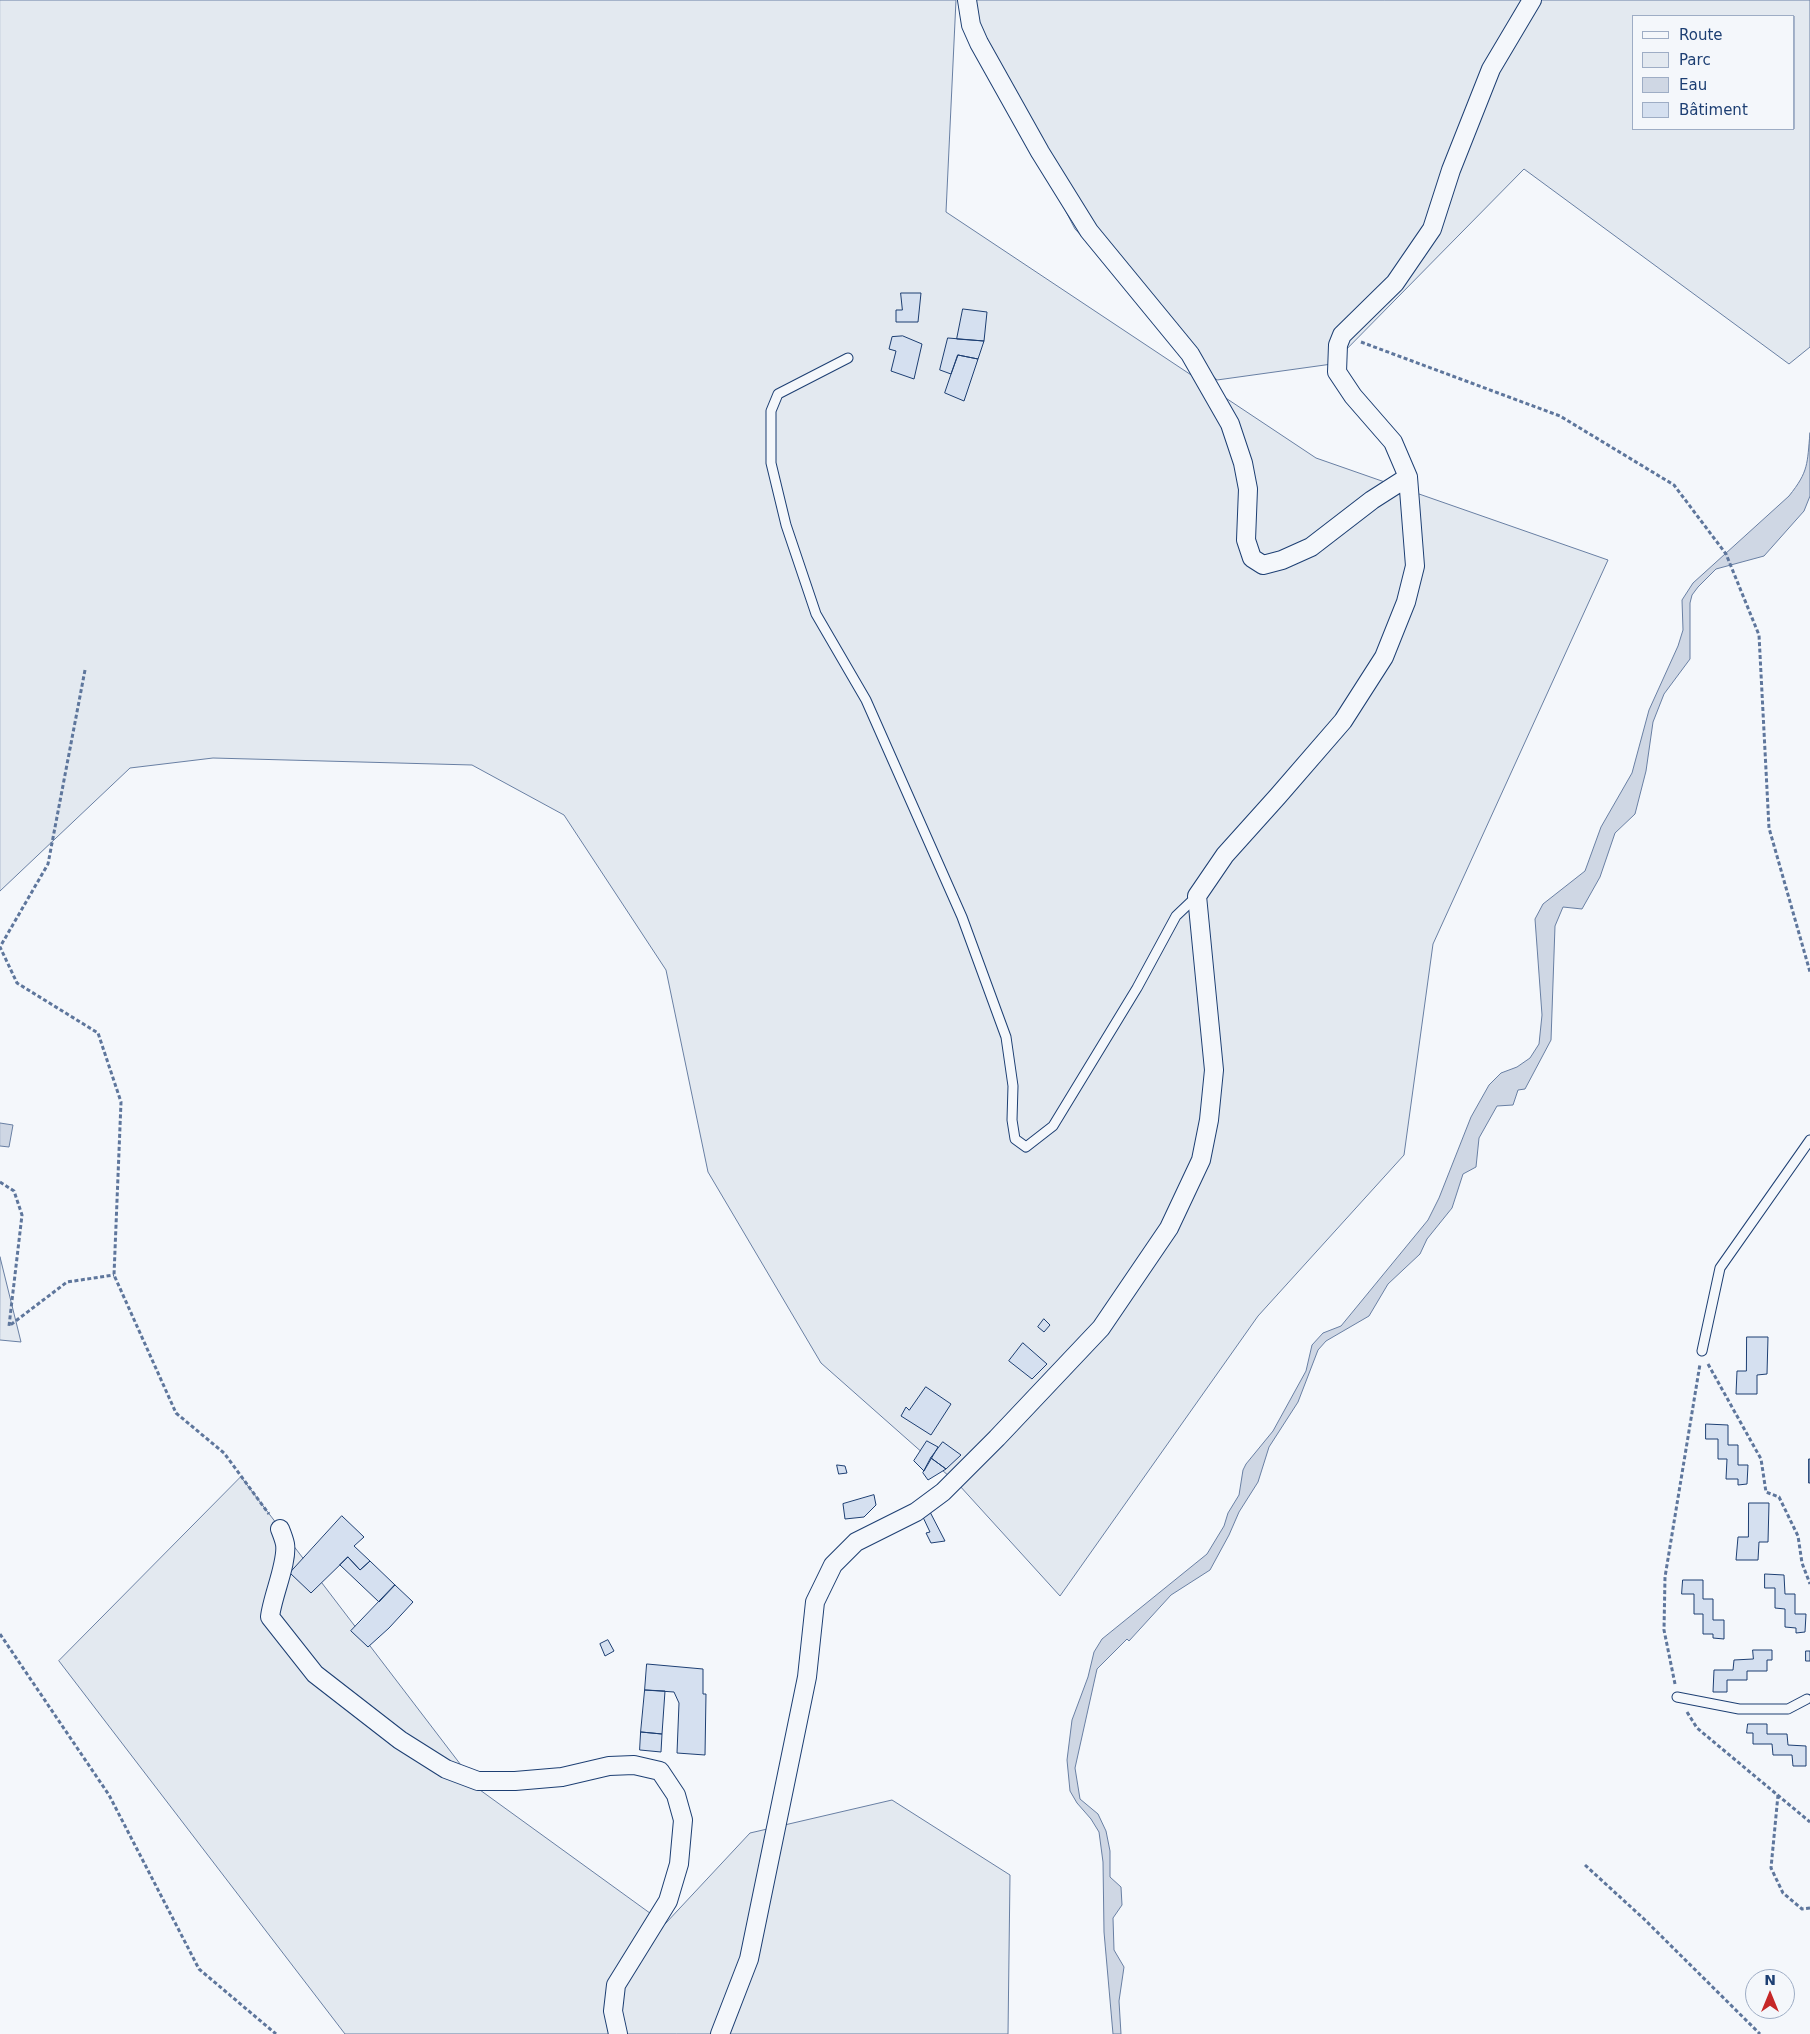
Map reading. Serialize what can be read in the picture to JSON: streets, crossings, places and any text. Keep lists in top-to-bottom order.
{
  "legend": [
    "Route",
    "Parc",
    "Eau",
    "Bâtiment"
  ],
  "north": "top"
}
